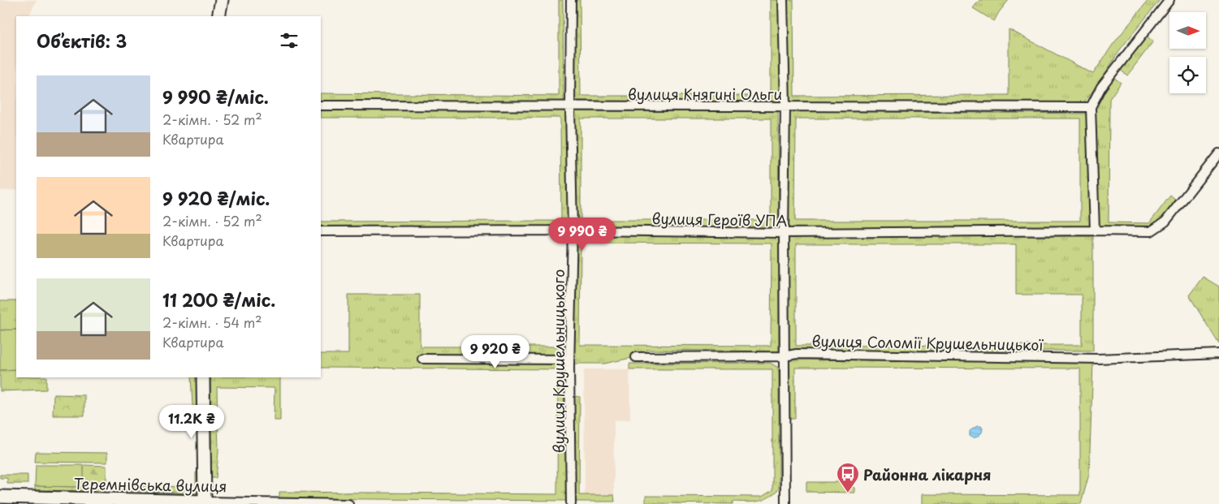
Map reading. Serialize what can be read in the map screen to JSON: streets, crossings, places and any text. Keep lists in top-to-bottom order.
{
  "streets": {
    "street": [
      "вулиця Княгині Ольги",
      "вулиця Героїв УПА",
      "вулиця Соломії Крушельницької",
      "вулиця Крушельницького",
      "Теремнівська вулиця"
    ]
  },
  "crossings": [
    ["вулиця Княгині Ольги", "вулиця Крушельницького"],
    ["вулиця Героїв УПА", "вулиця Крушельницького"]
  ],
  "places": {
    "bus stop": ["Районна лікарня"]
  },
  "north": "right",
  "page": {
    "heading": "Об’єктів: 3",
    "list": [
      {
        "name": "9 990 ₴/міс.",
        "note": "2-кімн. · 52 m² · Квартира"
      },
      {
        "name": "9 920 ₴/міс.",
        "note": "2-кімн. · 52 m² · Квартира"
      },
      {
        "name": "11 200 ₴/міс.",
        "note": "2-кімн. · 54 m² · Квартира"
      }
    ],
    "price": ["9 990 ₴", "9 920 ₴", "11.2K ₴"]
  }
}
